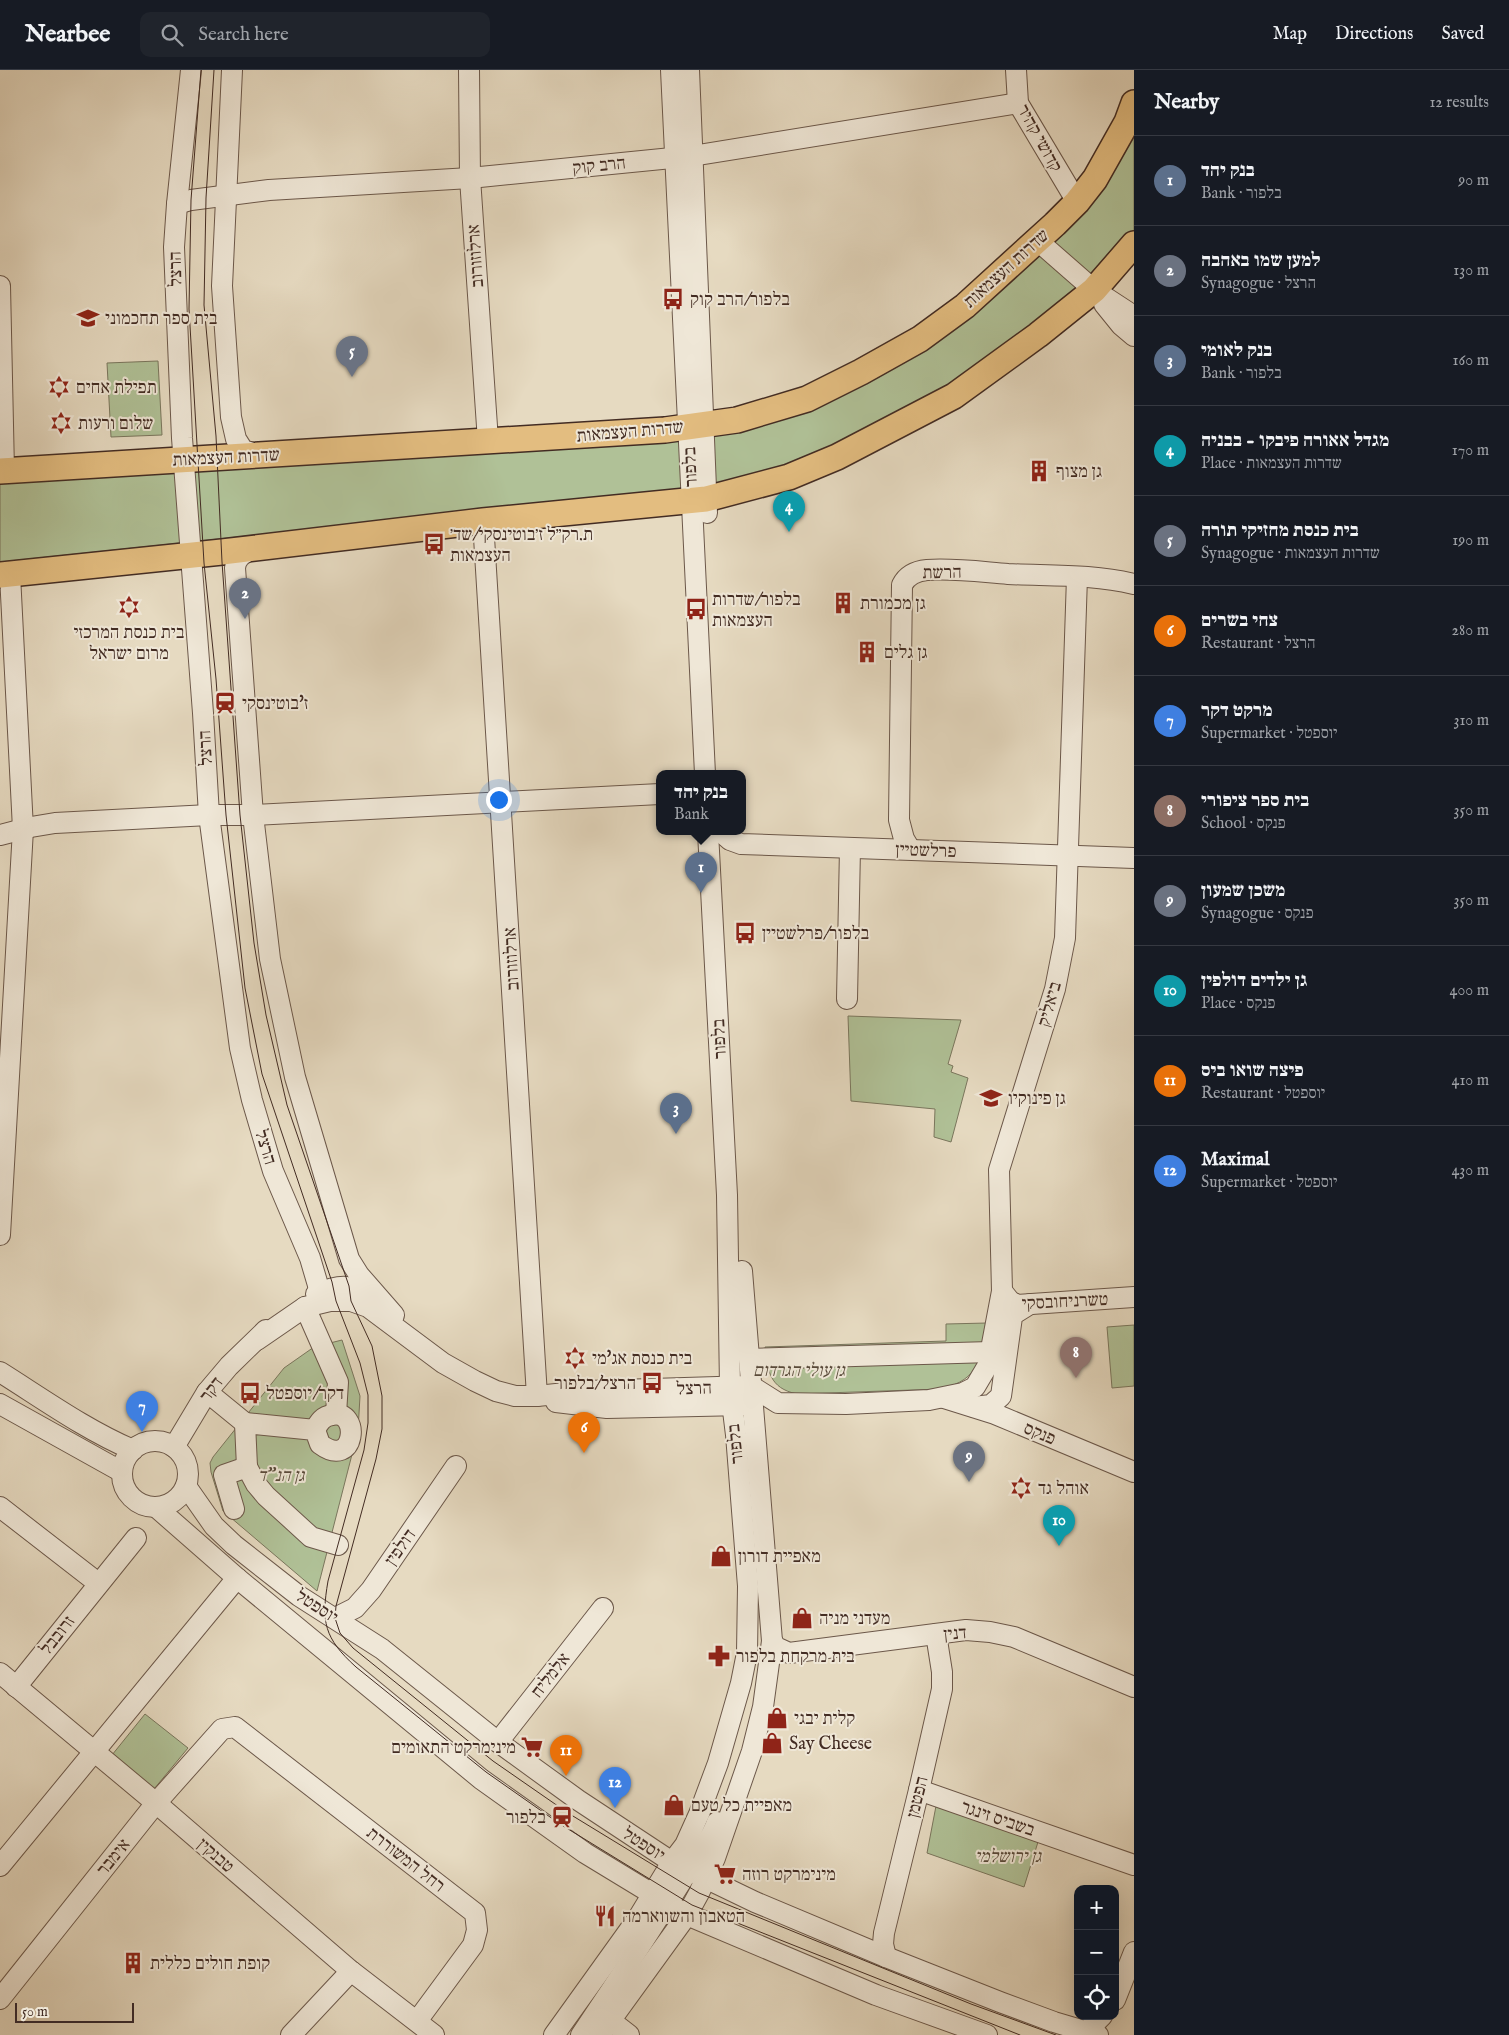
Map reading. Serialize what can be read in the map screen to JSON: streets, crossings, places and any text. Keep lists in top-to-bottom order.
{
  "streets": {
    "main road": ["שדרות העצמאות"],
    "street": [
      "קדושי קהיר",
      "הרב קוק",
      "ארלוזורוב",
      "הרצל",
      "בלפור",
      "הרשת",
      "פרלשטיין",
      "ביאליק",
      "טשרניחובסקי",
      "דקר",
      "פנקס",
      "דולפין",
      "יוספטל",
      "דנין",
      "זרובבל",
      "אלמליח",
      "הפטמן",
      "בשביס זינגר",
      "טבנקין",
      "אימבר",
      "רחל המשוררת"
    ]
  },
  "crossings": [
    ["קדושי קהיר", "הרב קוק"],
    ["קדושי קהיר", "שדרות העצמאות"],
    ["הרב קוק", "ארלוזורוב"],
    ["הרב קוק", "הרצל"],
    ["הרב קוק", "בלפור"],
    ["ארלוזורוב", "שדרות העצמאות"],
    ["ארלוזורוב", "הרצל"],
    ["שדרות העצמאות", "הרצל"],
    ["שדרות העצמאות", "בלפור"],
    ["הרצל", "בלפור"],
    ["הרצל", "ביאליק"],
    ["הרצל", "דקר"],
    ["הרצל", "פנקס"],
    ["בלפור", "יוספטל"],
    ["בלפור", "דנין"],
    ["הרשת", "פרלשטיין"],
    ["הרשת", "ביאליק"],
    ["פרלשטיין", "ביאליק"],
    ["ביאליק", "טשרניחובסקי"],
    ["ביאליק", "פנקס"],
    ["דקר", "יוספטל"],
    ["דולפין", "יוספטל"],
    ["יוספטל", "אלמליח"],
    ["יוספטל", "הפטמן"],
    ["דנין", "הפטמן"],
    ["זרובבל", "טבנקין"],
    ["הפטמן", "בשביס זינגר"],
    ["טבנקין", "אימבר"],
    ["טבנקין", "רחל המשוררת"],
    ["אימבר", "רחל המשוררת"]
  ],
  "parks": ["גן עולי הגרדום", "גן הנ\"ד", "גן ירושלמי"],
  "places": {
    "bus stop": [
      "בלפור/הרב קוק",
      "ת.רק״ל ז׳בוטינסקי/שד׳ העצמאות",
      "בלפור/שדרות העצמאות",
      "בלפור/פרלשטיין",
      "הרצל/בלפור",
      "דקר/יוספטל"
    ],
    "school or university": ["בית ספר תחכמוני", "גן פינוקיו"],
    "synagogue": [
      "תפילת אחים",
      "שלום ורעות",
      "בית כנסת המרכזי מרום ישראל",
      "בית כנסת אג'מי",
      "אוהל גד"
    ],
    "building": [
      "גן מצוף",
      "גן מכמורת",
      "גן גלים",
      "קופת חולים כללית"
    ],
    "station": ["ז'בוטינסקי", "בלפור"],
    "shop": [
      "מאפיית דורון",
      "מעדני מניה",
      "קלית יבגי",
      "Say Cheese",
      "מאפיית כל טעם"
    ],
    "pharmacy": ["בית מרקחת בלפור"],
    "supermarket": ["מינימרקט התאומים", "מינימרקט רוזה"],
    "restaurant": ["הטאבון והשווארמה"]
  },
  "scale_bar": "50 m",
  "page": {
    "header": "Nearbee",
    "search": "Search here",
    "nav": ["Map", "Directions", "Saved"],
    "heading": ["Nearby", "12 results"],
    "list": [
      {
        "mark": "1",
        "name": "בנק יהד",
        "note": "Bank · בלפור",
        "value": "90 m"
      },
      {
        "mark": "2",
        "name": "למען שמו באהבה",
        "note": "Synagogue · הרצל",
        "value": "130 m"
      },
      {
        "mark": "3",
        "name": "בנק לאומי",
        "note": "Bank · בלפור",
        "value": "160 m"
      },
      {
        "mark": "4",
        "name": "מגדל אאורה פיבקו - בבניה",
        "note": "Place · שדרות העצמאות",
        "value": "170 m"
      },
      {
        "mark": "5",
        "name": "בית כנסת מחזיקי תורה",
        "note": "Synagogue · שדרות העצמאות",
        "value": "190 m"
      },
      {
        "mark": "6",
        "name": "צחי בשרים",
        "note": "Restaurant · הרצל",
        "value": "280 m"
      },
      {
        "mark": "7",
        "name": "מרקט דקר",
        "note": "Supermarket · יוספטל",
        "value": "310 m"
      },
      {
        "mark": "8",
        "name": "בית ספר ציפורי",
        "note": "School · פנקס",
        "value": "350 m"
      },
      {
        "mark": "9",
        "name": "משכן שמעון",
        "note": "Synagogue · פנקס",
        "value": "350 m"
      },
      {
        "mark": "10",
        "name": "גן ילדים דולפין",
        "note": "Place · פנקס",
        "value": "400 m"
      },
      {
        "mark": "11",
        "name": "פיצה שואו ביס",
        "note": "Restaurant · יוספטל",
        "value": "410 m"
      },
      {
        "mark": "12",
        "name": "Maximal",
        "note": "Supermarket · יוספטל",
        "value": "430 m"
      }
    ],
    "pins": [
      "5",
      "4",
      "2",
      "1",
      "3",
      "8",
      "7",
      "6",
      "9",
      "10",
      "11",
      "12"
    ],
    "popup": ["בנק יהד", "Bank"],
    "map_buttons": ["+", "−"],
    "scale": "50 m"
  }
}
